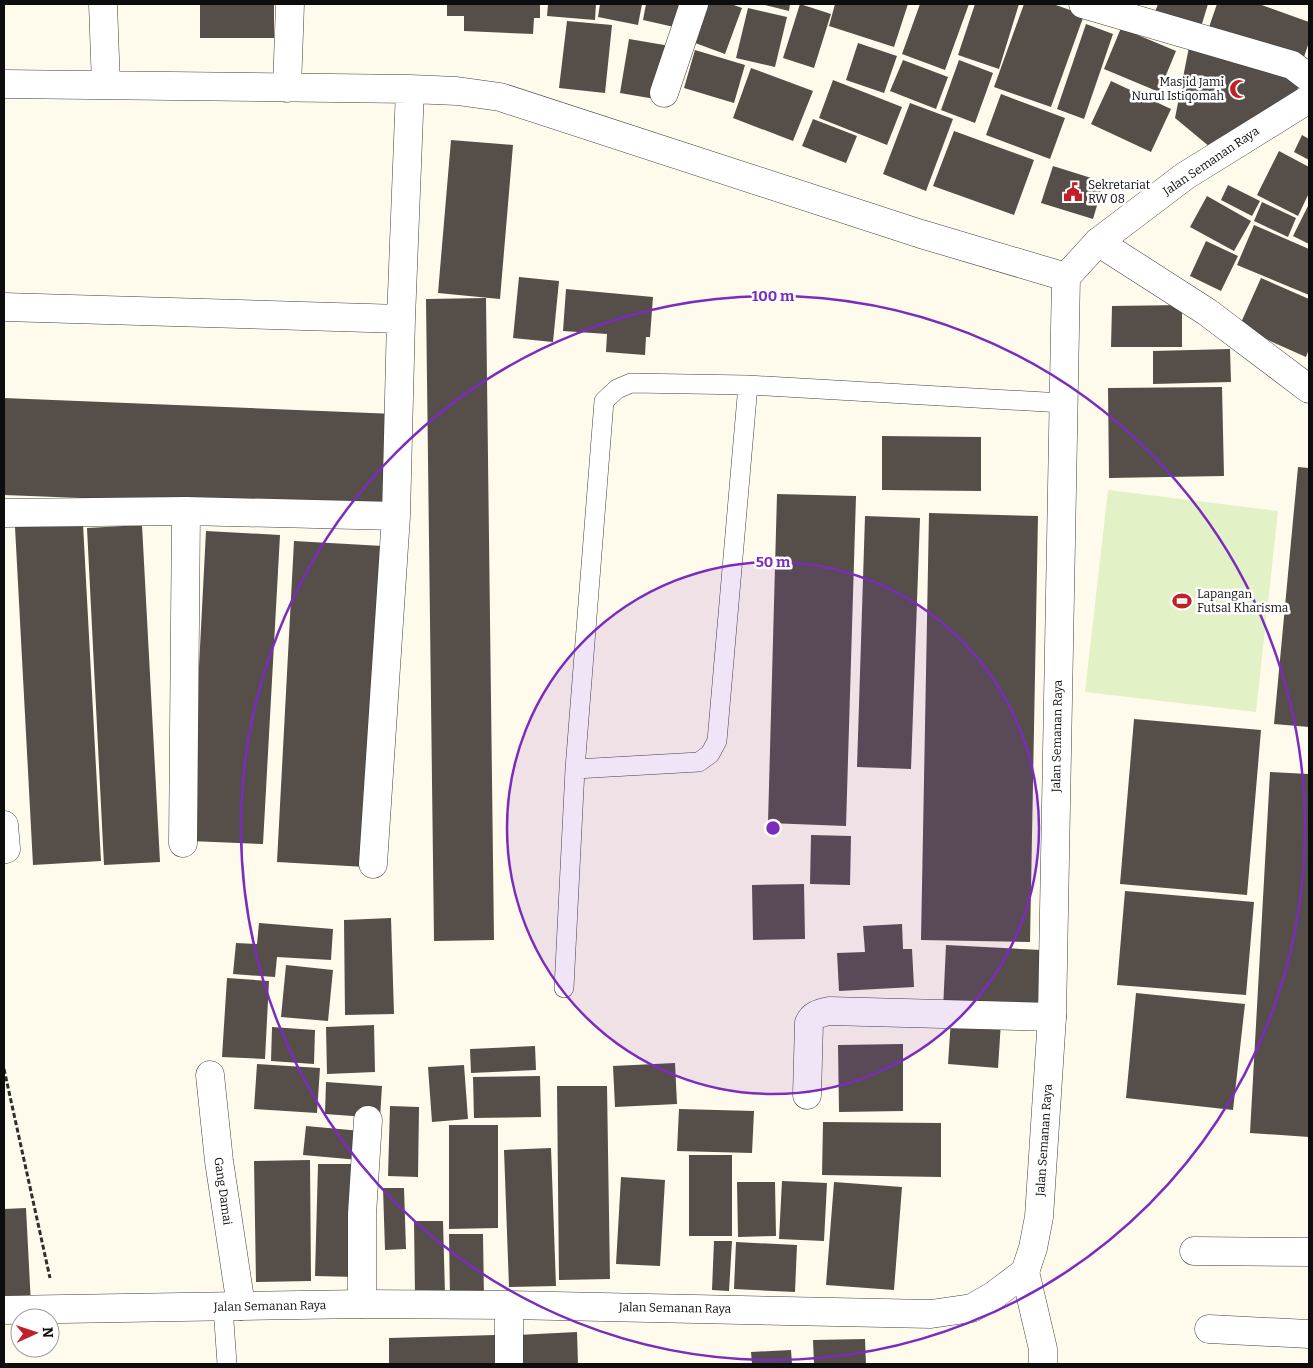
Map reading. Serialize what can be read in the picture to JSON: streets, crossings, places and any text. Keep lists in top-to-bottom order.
{
  "streets": {
    "street": ["Jalan Semanan Raya", "Gang Damai"]
  },
  "crossings": [
    ["Jalan Semanan Raya", "Gang Damai"]
  ],
  "places": {
    "mosque": ["Masjid Jami Nurul Istiqomah"],
    "public building": ["Sekretariat RW 08"],
    "sports": ["Lapangan Futsal Kharisma"]
  },
  "north": "right",
  "rings": ["100 m", "50 m"]
}
